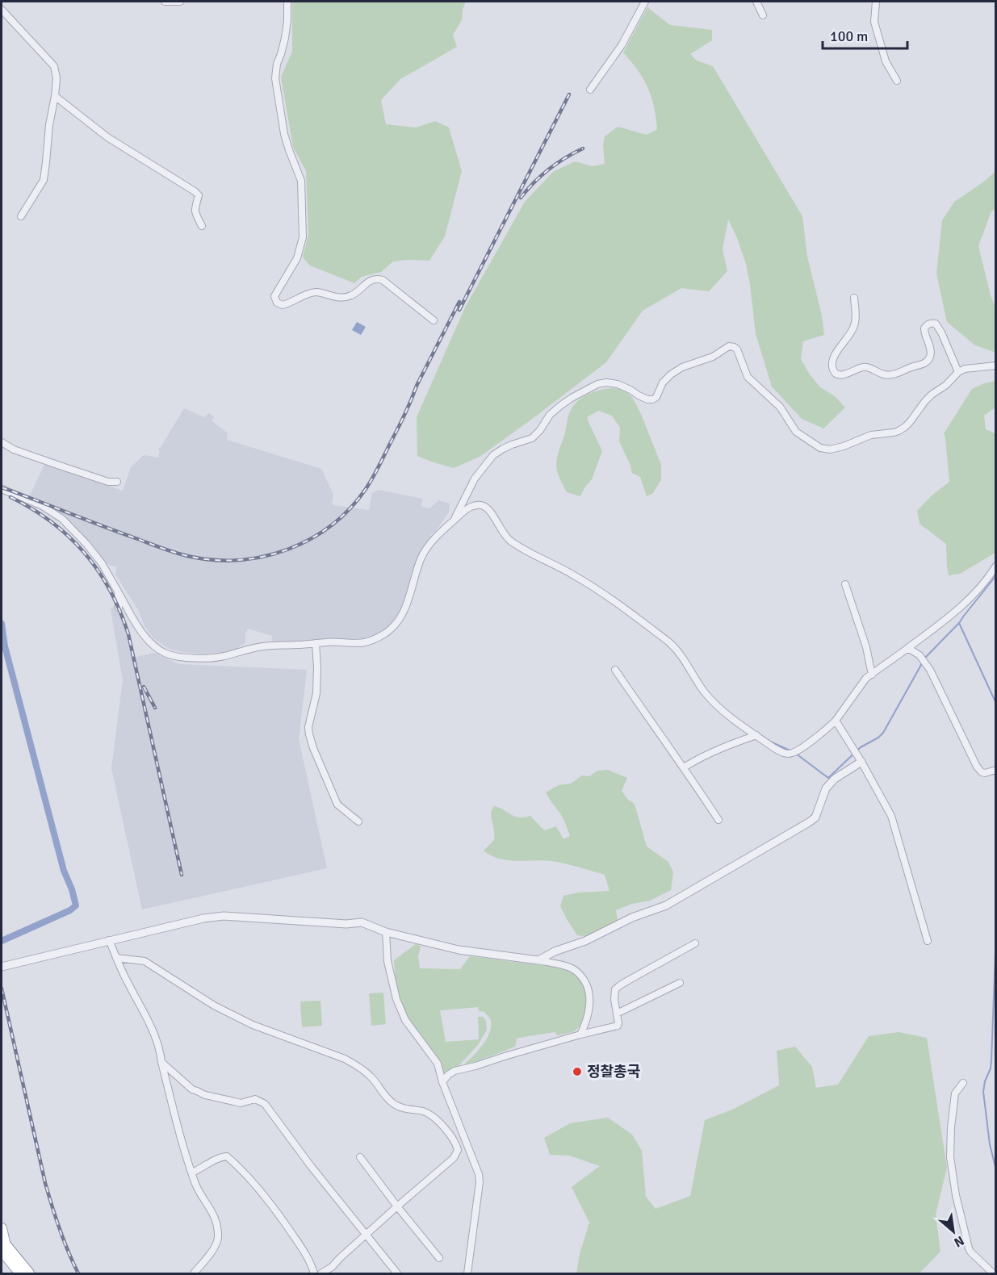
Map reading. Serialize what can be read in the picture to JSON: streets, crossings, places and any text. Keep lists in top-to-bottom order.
{
  "places": ["정찰총국"],
  "scale_bar": "100 m",
  "north": "bottom right"
}
